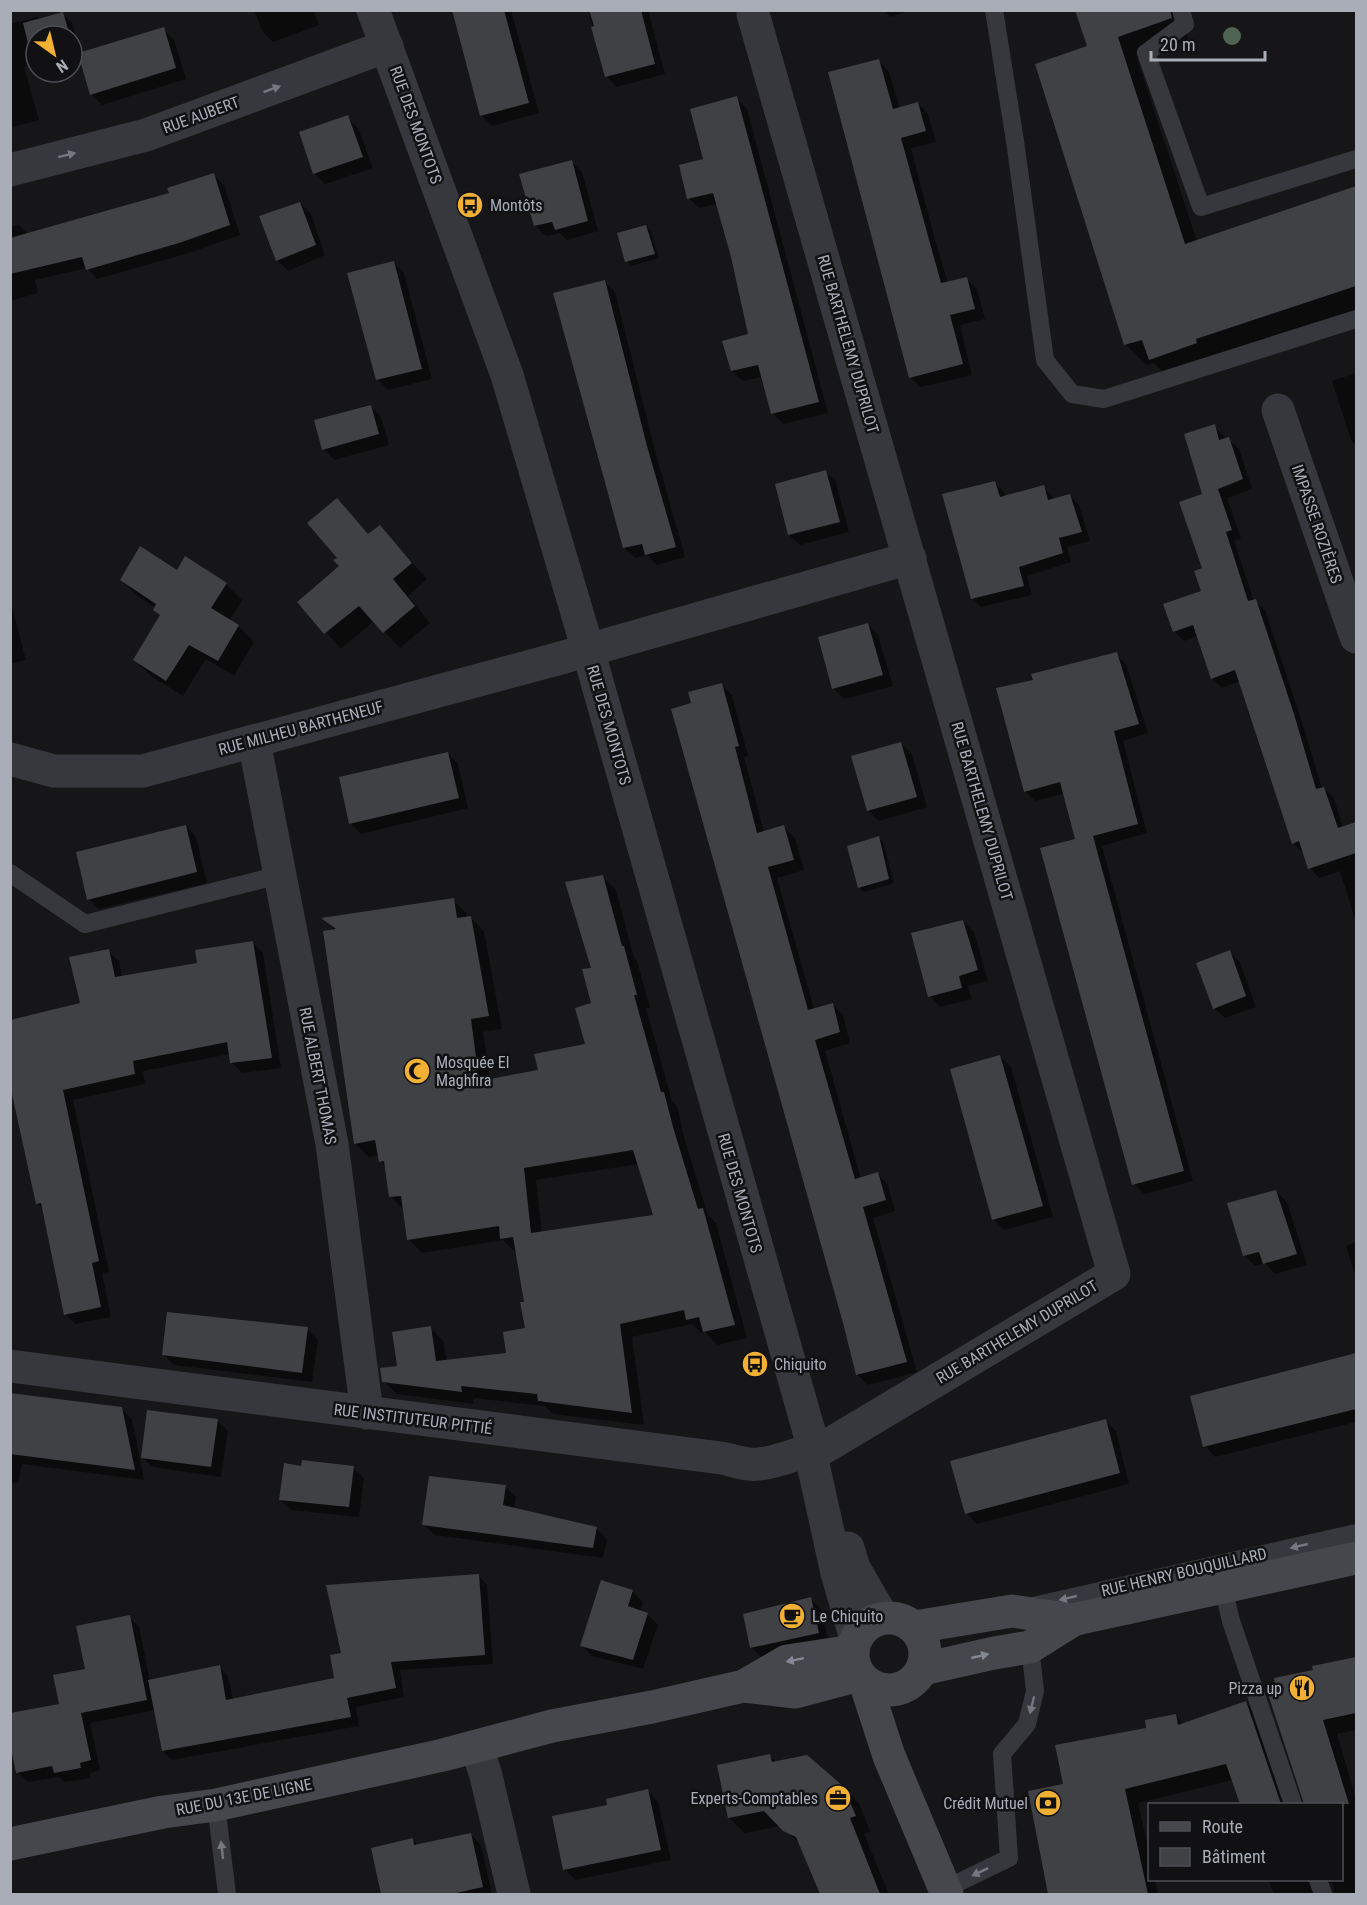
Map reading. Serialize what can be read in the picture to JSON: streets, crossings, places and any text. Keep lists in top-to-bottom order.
{
  "streets": {
    "main road": ["RUE HENRY BOUQUILLARD", "RUE DU 13E DE LIGNE"],
    "street": [
      "RUE AUBERT",
      "RUE DES MONTOTS",
      "RUE BARTHELEMY DUPRILOT",
      "IMPASSE ROZIÈRES",
      "RUE MILHEU BARTHENEUF",
      "RUE ALBERT THOMAS",
      "RUE INSTITUTEUR PITTIÉ"
    ]
  },
  "crossings": [
    ["RUE AUBERT", "RUE DES MONTOTS"],
    ["RUE DES MONTOTS", "RUE BARTHELEMY DUPRILOT"],
    ["RUE DES MONTOTS", "RUE MILHEU BARTHENEUF"],
    ["RUE DES MONTOTS", "RUE INSTITUTEUR PITTIÉ"],
    ["RUE DES MONTOTS", "RUE HENRY BOUQUILLARD"],
    ["RUE DES MONTOTS", "RUE DU 13E DE LIGNE"],
    ["RUE BARTHELEMY DUPRILOT", "RUE MILHEU BARTHENEUF"],
    ["RUE BARTHELEMY DUPRILOT", "RUE INSTITUTEUR PITTIÉ"],
    ["RUE MILHEU BARTHENEUF", "RUE ALBERT THOMAS"],
    ["RUE ALBERT THOMAS", "RUE INSTITUTEUR PITTIÉ"],
    ["RUE HENRY BOUQUILLARD", "RUE DU 13E DE LIGNE"]
  ],
  "one_way": ["RUE AUBERT"],
  "places": {
    "bus stop": ["Montôts", "Chiquito"],
    "mosque": ["Mosquée El Maghfira"],
    "cafe": ["Le Chiquito"],
    "restaurant": ["Pizza up"],
    "office": ["Experts-Comptables"],
    "bank": ["Crédit Mutuel"]
  },
  "legend": ["Route", "Bâtiment"],
  "scale_bar": "20 m",
  "north": "bottom right"
}
